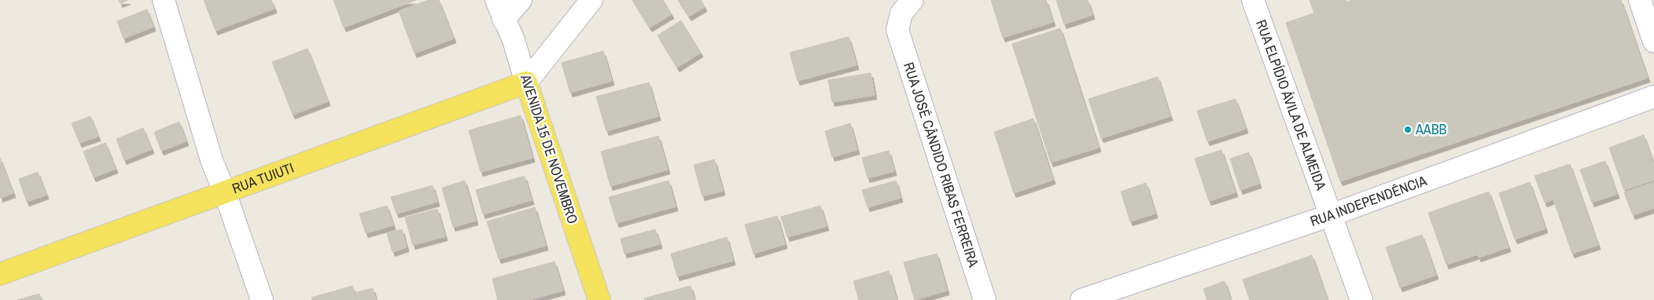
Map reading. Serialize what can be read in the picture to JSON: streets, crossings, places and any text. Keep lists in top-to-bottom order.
{
  "streets": {
    "main road": ["AVENIDA 15 DE NOVEMBRO", "RUA TUIUTI"],
    "street": ["RUA ELPÍDIO ÁVILA DE ALMEIDA", "RUA JOSÉ CÂNDIDO RIBAS FERREIRA", "RUA INDEPENDÊNCIA"]
  },
  "crossings": [
    ["RUA ELPÍDIO ÁVILA DE ALMEIDA", "RUA INDEPENDÊNCIA"],
    ["AVENIDA 15 DE NOVEMBRO", "RUA TUIUTI"]
  ],
  "places": ["AABB"]
}
